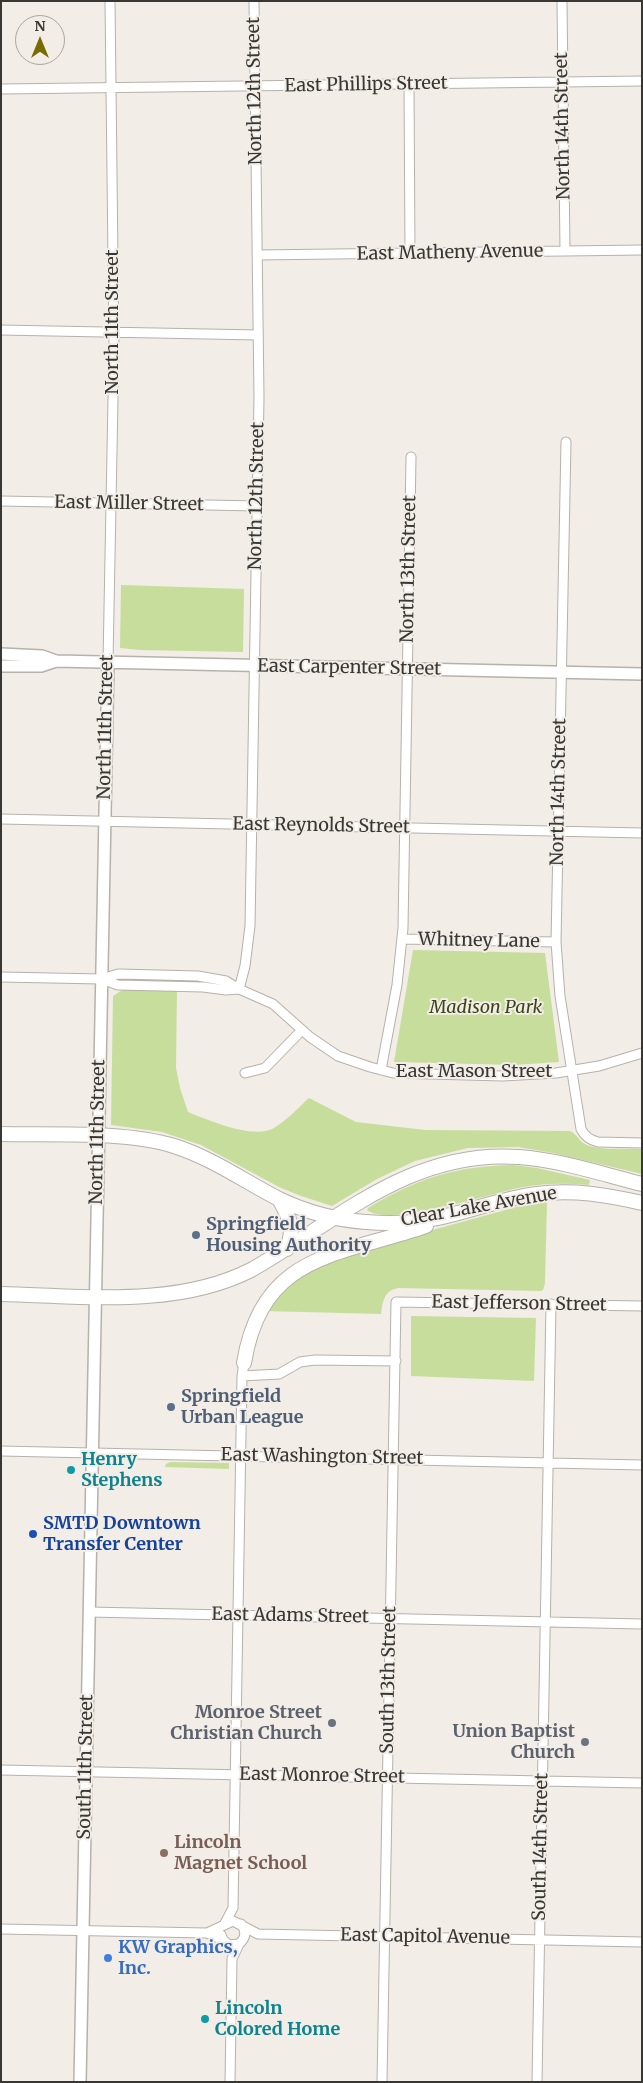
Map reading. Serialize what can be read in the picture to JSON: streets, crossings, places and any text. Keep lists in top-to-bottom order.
{
  "streets": {
    "main road": ["Clear Lake Avenue"],
    "street": [
      "East Phillips Street",
      "North 12th Street",
      "North 14th Street",
      "East Matheny Avenue",
      "North 11th Street",
      "East Miller Street",
      "North 13th Street",
      "East Carpenter Street",
      "East Reynolds Street",
      "Whitney Lane",
      "East Mason Street",
      "East Jefferson Street",
      "East Washington Street",
      "East Adams Street",
      "South 13th Street",
      "South 11th Street",
      "East Monroe Street",
      "South 14th Street",
      "East Capitol Avenue"
    ]
  },
  "crossings": [
    ["East Phillips Street", "North 12th Street"],
    ["East Phillips Street", "North 14th Street"],
    ["East Phillips Street", "North 11th Street"],
    ["North 12th Street", "East Matheny Avenue"],
    ["North 12th Street", "East Miller Street"],
    ["North 12th Street", "East Carpenter Street"],
    ["North 12th Street", "East Reynolds Street"],
    ["North 12th Street", "East Mason Street"],
    ["North 14th Street", "East Matheny Avenue"],
    ["North 14th Street", "East Carpenter Street"],
    ["North 14th Street", "East Reynolds Street"],
    ["North 14th Street", "Whitney Lane"],
    ["North 14th Street", "East Mason Street"],
    ["North 11th Street", "East Miller Street"],
    ["North 11th Street", "East Carpenter Street"],
    ["North 11th Street", "East Reynolds Street"],
    ["North 11th Street", "East Mason Street"],
    ["North 11th Street", "East Washington Street"],
    ["North 11th Street", "South 11th Street"],
    ["North 13th Street", "East Carpenter Street"],
    ["North 13th Street", "East Reynolds Street"],
    ["North 13th Street", "Whitney Lane"],
    ["North 13th Street", "East Mason Street"],
    ["East Washington Street", "South 13th Street"],
    ["East Washington Street", "South 11th Street"],
    ["East Washington Street", "South 14th Street"],
    ["East Adams Street", "South 13th Street"],
    ["East Adams Street", "South 11th Street"],
    ["East Adams Street", "South 14th Street"],
    ["South 13th Street", "East Monroe Street"],
    ["South 13th Street", "East Capitol Avenue"],
    ["South 11th Street", "East Monroe Street"],
    ["East Monroe Street", "South 14th Street"],
    ["South 14th Street", "East Capitol Avenue"]
  ],
  "parks": ["Madison Park"],
  "places": [
    "Springfield Housing Authority",
    "Springfield Urban League",
    "Henry Stephens",
    "SMTD Downtown Transfer Center",
    "Monroe Street Christian Church",
    "Union Baptist Church",
    "Lincoln Magnet School",
    "KW Graphics, Inc.",
    "Lincoln Colored Home"
  ],
  "north": "top"
}
